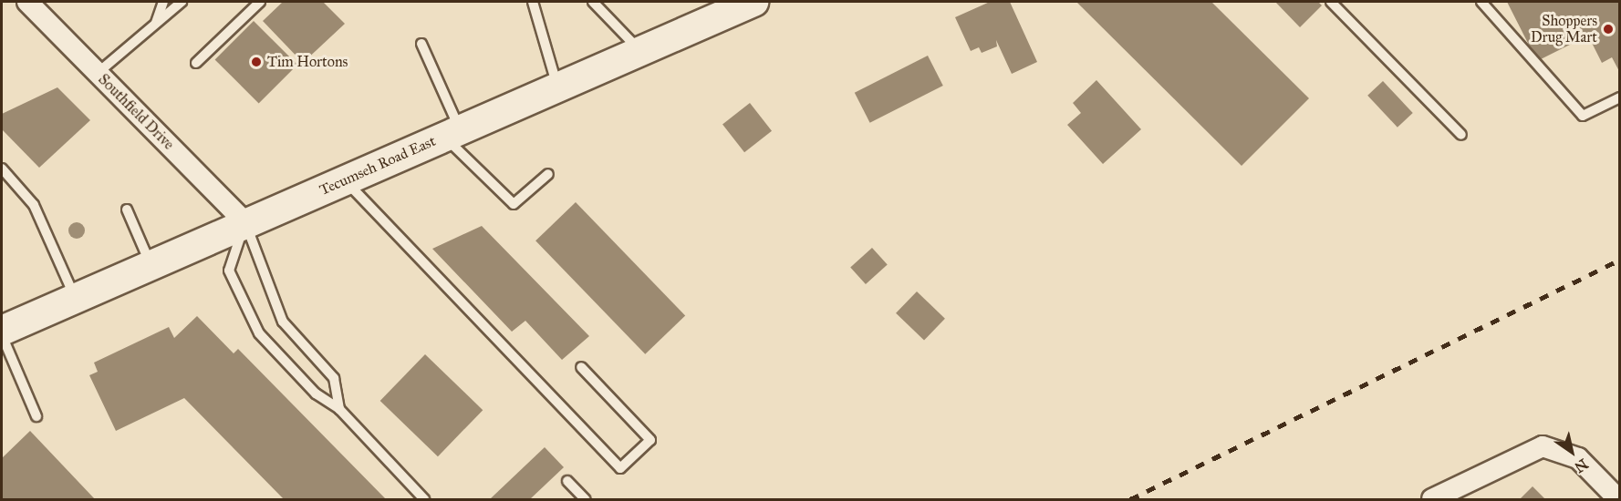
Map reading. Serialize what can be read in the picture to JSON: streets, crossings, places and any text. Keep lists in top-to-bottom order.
{
  "streets": {
    "main road": ["Tecumseh Road East"],
    "street": ["Southfield Drive"]
  },
  "crossings": [
    ["Southfield Drive", "Tecumseh Road East"]
  ],
  "places": ["Shoppers Drug Mart", "Tim Hortons"],
  "north": "bottom right"
}
